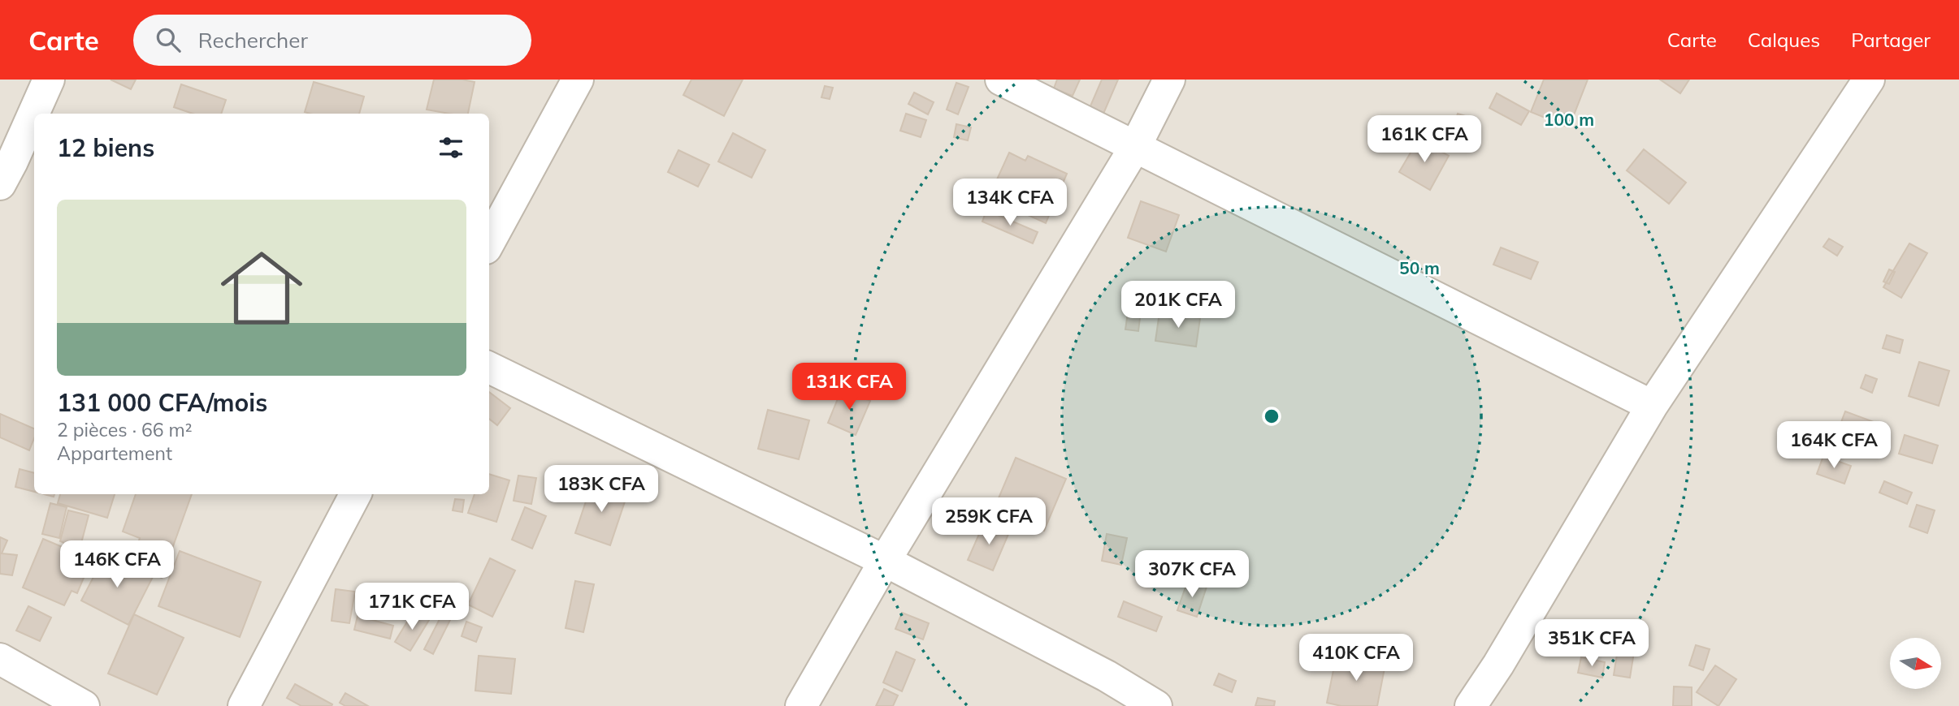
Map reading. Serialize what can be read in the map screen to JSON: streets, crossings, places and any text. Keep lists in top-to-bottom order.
{
  "north": "right",
  "page": {
    "header": "Carte",
    "search": "Rechercher",
    "nav": ["Carte", "Calques", "Partager"],
    "heading": "12 biens",
    "price": [
      "161K CFA",
      "134K CFA",
      "201K CFA",
      "131K CFA",
      "164K CFA",
      "183K CFA",
      "259K CFA",
      "146K CFA",
      "307K CFA",
      "171K CFA",
      "351K CFA",
      "410K CFA"
    ],
    "list": [
      {
        "name": "131 000 CFA/mois",
        "note": "2 pièces · 66 m² · Appartement"
      }
    ]
  },
  "rings": ["100 m", "50 m"]
}
